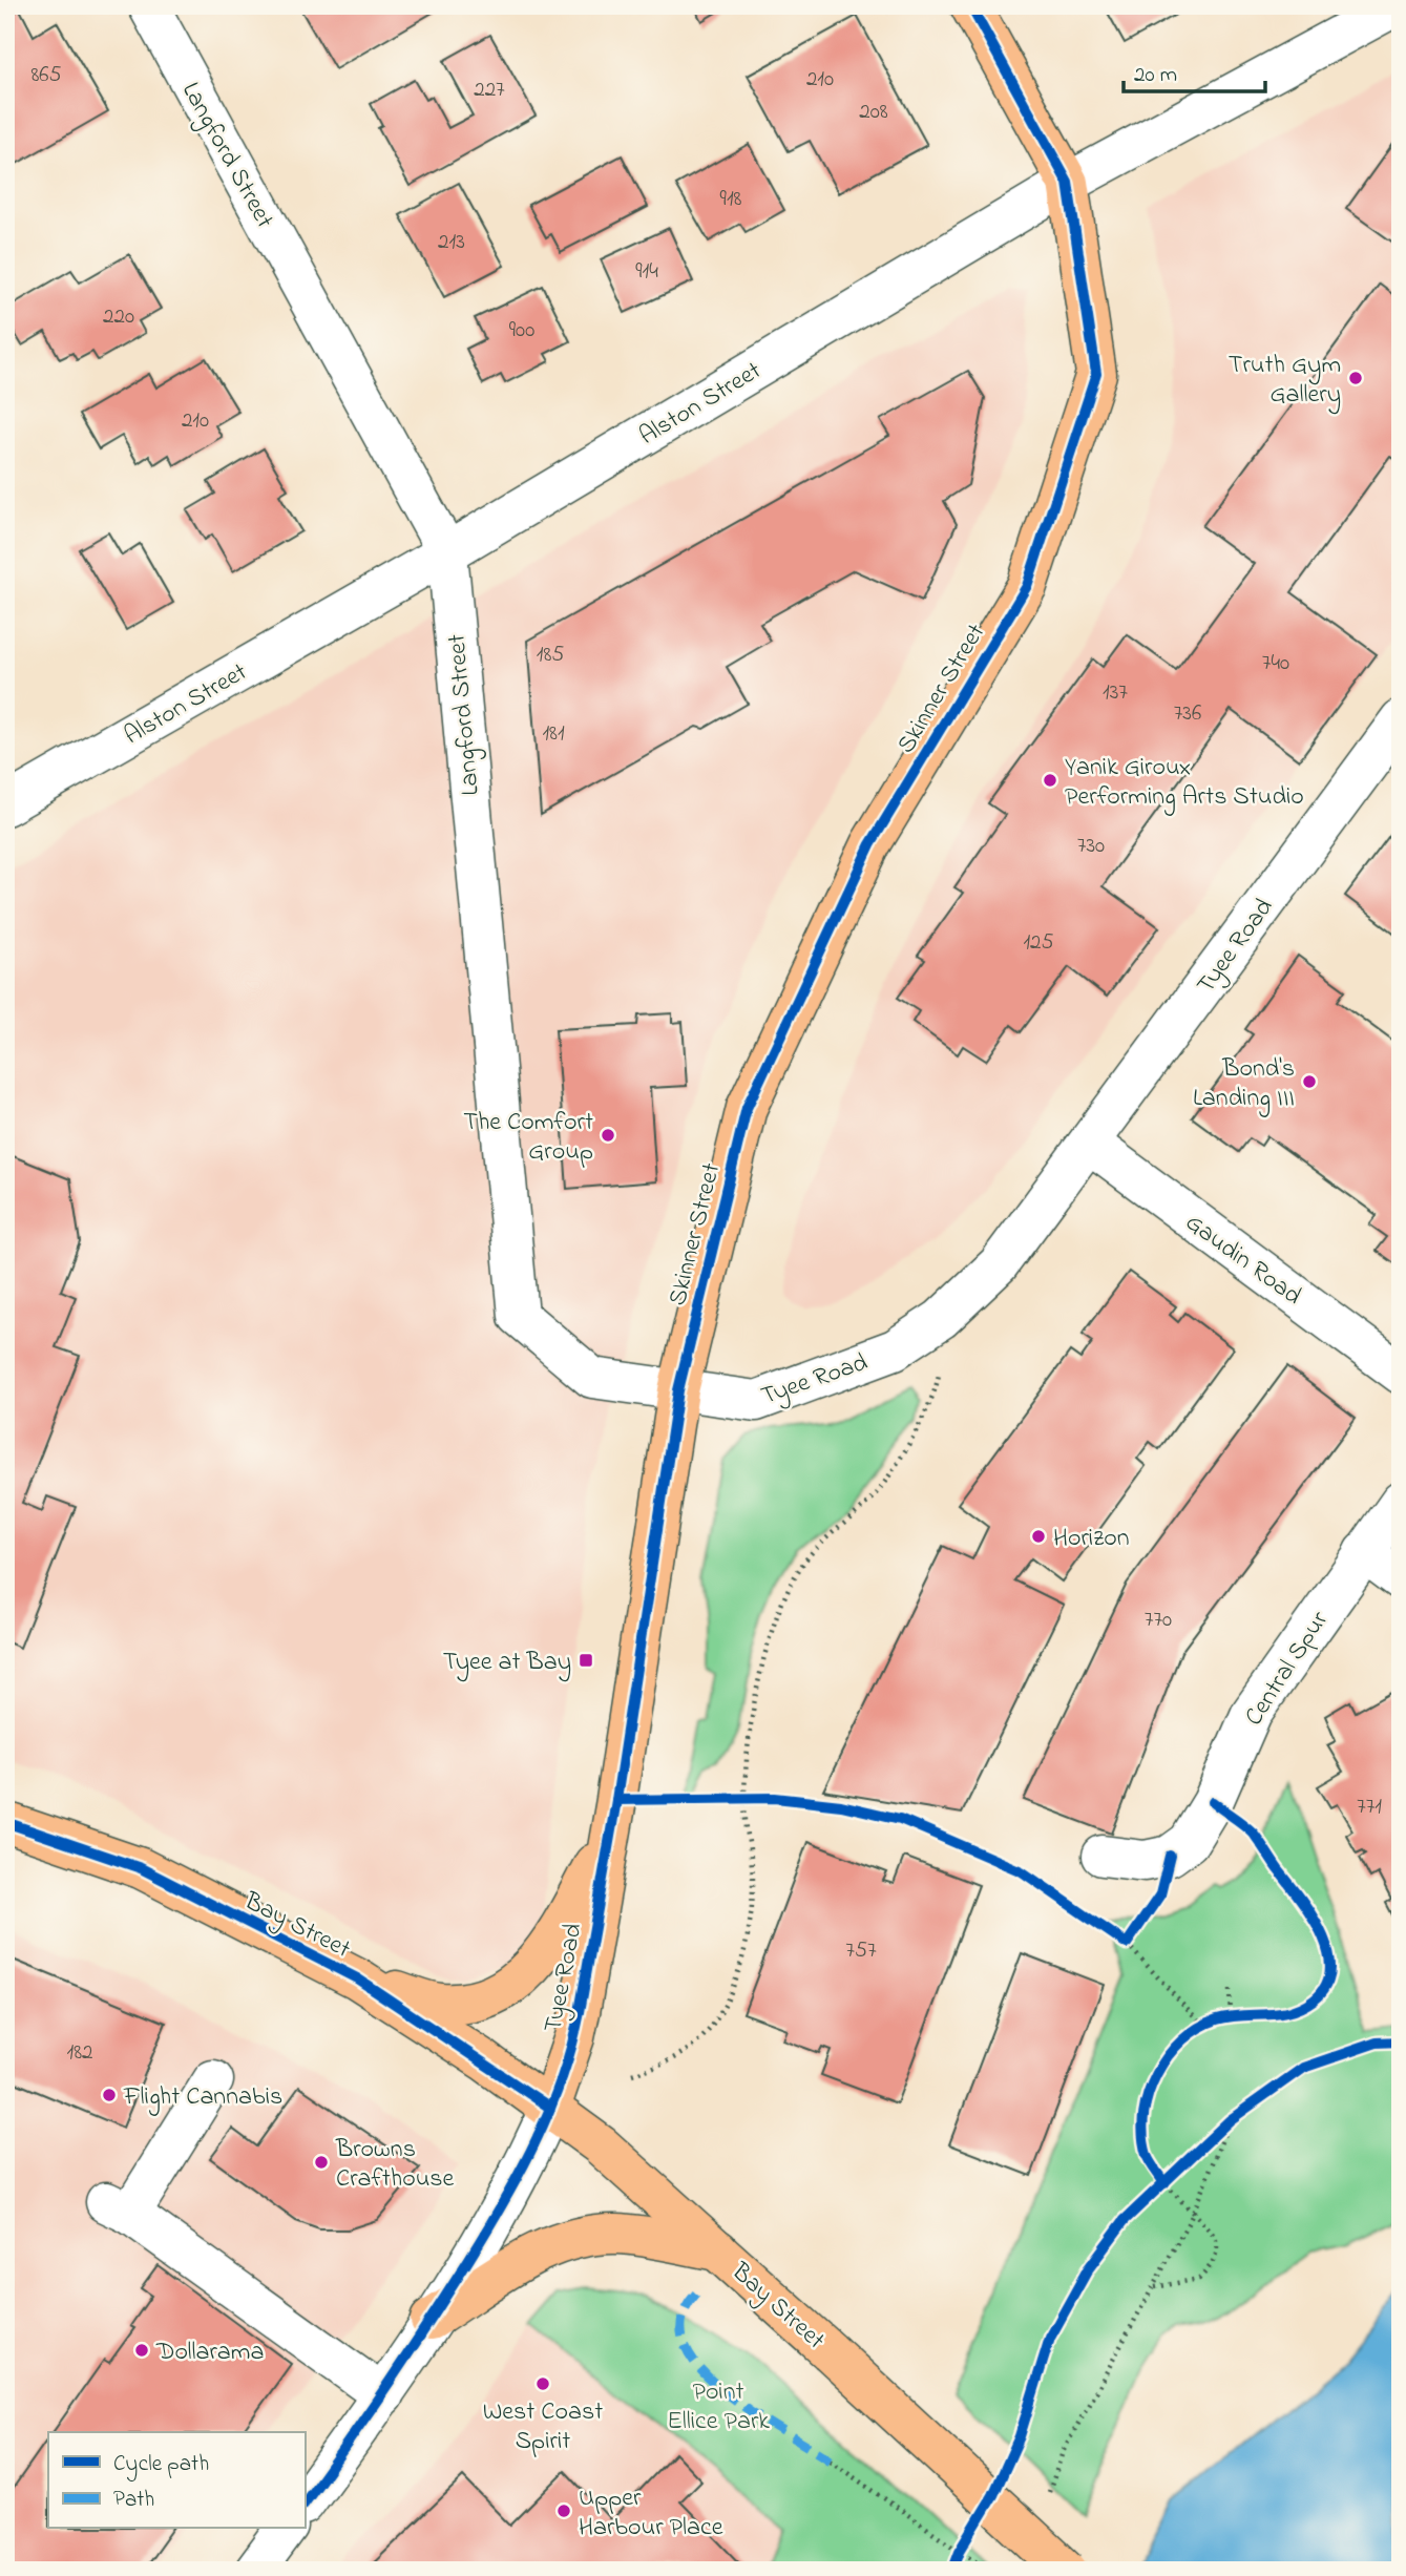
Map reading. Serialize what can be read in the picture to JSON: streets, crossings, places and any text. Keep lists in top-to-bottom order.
{
  "streets": {
    "main road": ["Skinner Street", "Tyee Road", "Bay Street"],
    "street": [
      "Langford Street",
      "Alston Street",
      "Gaudin Road",
      "Central Spur"
    ]
  },
  "crossings": [
    ["Langford Street", "Alston Street"],
    ["Langford Street", "Skinner Street"],
    ["Langford Street", "Tyee Road"],
    ["Alston Street", "Skinner Street"],
    ["Skinner Street", "Tyee Road"],
    ["Tyee Road", "Gaudin Road"],
    ["Tyee Road", "Bay Street"]
  ],
  "parks": ["Point Ellice Park"],
  "places": {
    "other": [
      "Truth Gym Gallery",
      "Yanik Giroux Performing Arts Studio",
      "Bond's Landing III",
      "The Comfort Group",
      "Horizon",
      "Flight Cannabis",
      "Browns Crafthouse",
      "Dollarama",
      "West Coast Spirit",
      "Upper Harbour Place"
    ],
    "transit": ["Tyee at Bay"]
  },
  "house_numbers": [
    "865",
    "210",
    "227",
    "208",
    "918",
    "213",
    "914",
    "220",
    "900",
    "210",
    "185",
    "740",
    "137",
    "736",
    "181",
    "730",
    "125",
    "770",
    "771",
    "757",
    "182"
  ],
  "legend": ["Cycle path", "Path"],
  "scale_bar": "20 m"
}
